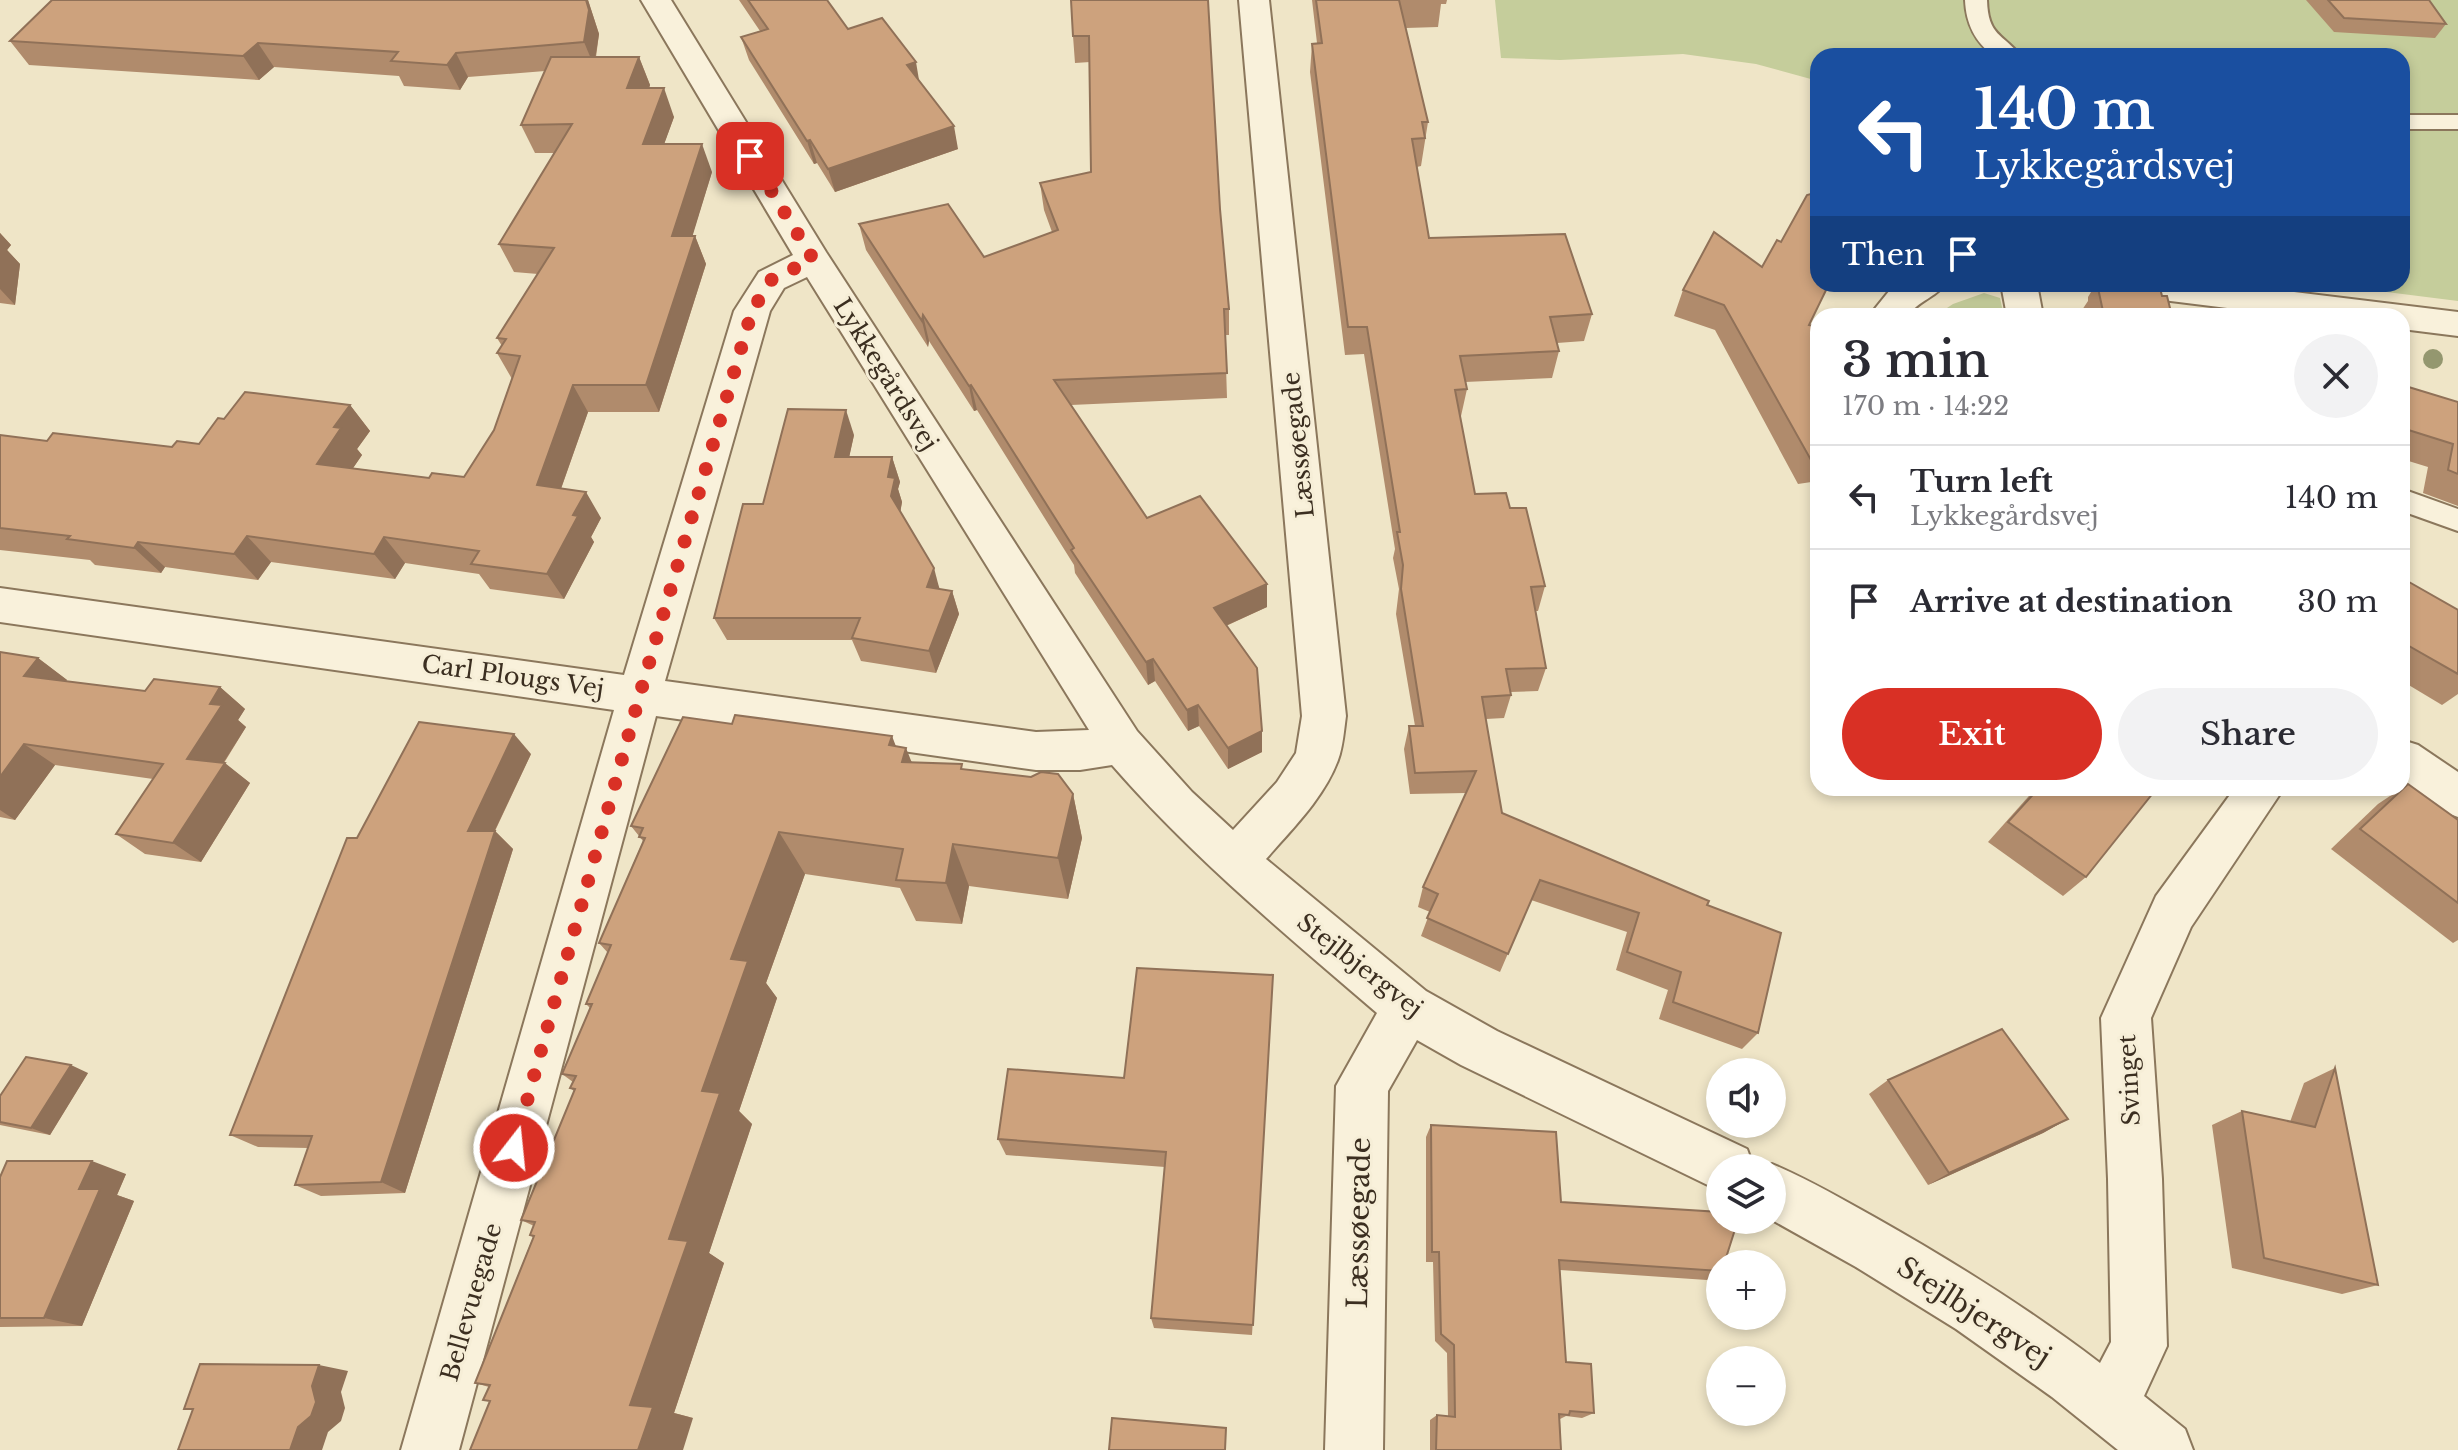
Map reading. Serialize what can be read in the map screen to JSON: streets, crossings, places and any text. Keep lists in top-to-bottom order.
{
  "streets": {
    "street": [
      "Lykkegårdsvej",
      "Læssøegade",
      "Carl Plougs Vej",
      "Stejlbjergvej",
      "Svinget",
      "Bellevuegade"
    ]
  },
  "crossings": [
    ["Lykkegårdsvej", "Carl Plougs Vej"],
    ["Lykkegårdsvej", "Stejlbjergvej"],
    ["Lykkegårdsvej", "Bellevuegade"],
    ["Læssøegade", "Stejlbjergvej"],
    ["Carl Plougs Vej", "Stejlbjergvej"],
    ["Carl Plougs Vej", "Bellevuegade"],
    ["Stejlbjergvej", "Svinget"]
  ],
  "page": {
    "turn": ["140 m", "Lykkegårdsvej"],
    "then": "Then",
    "heading": ["3 min", "170 m · 14:22"],
    "list": [
      {
        "name": "Turn left",
        "note": "Lykkegårdsvej",
        "value": "140 m"
      },
      {
        "name": "Arrive at destination",
        "value": "30 m"
      }
    ],
    "buttons": ["Exit", "Share"],
    "map_buttons": ["+", "−"]
  }
}
